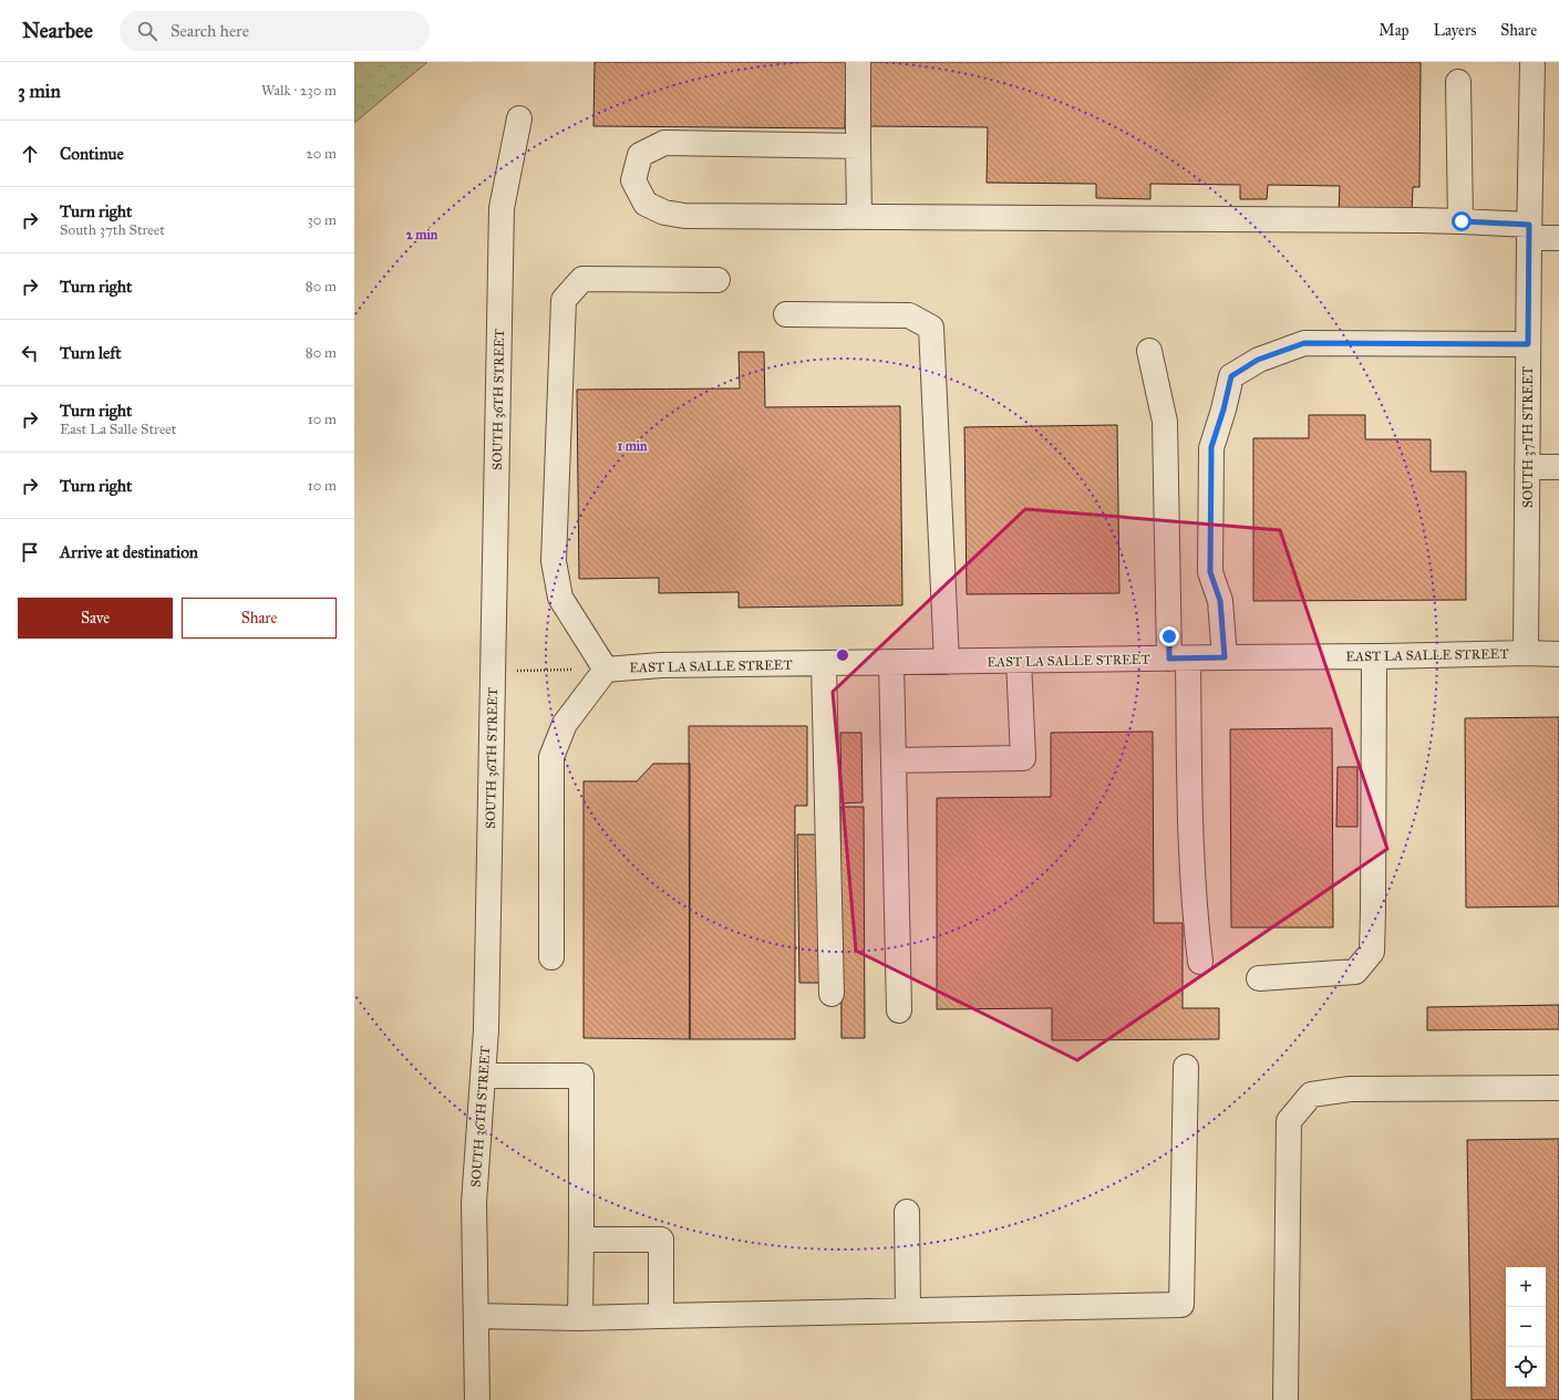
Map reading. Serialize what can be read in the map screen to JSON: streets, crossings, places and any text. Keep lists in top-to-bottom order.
{
  "streets": {
    "street": ["SOUTH 36TH STREET", "SOUTH 37TH STREET", "EAST LA SALLE STREET"]
  },
  "crossings": [
    ["SOUTH 37TH STREET", "EAST LA SALLE STREET"]
  ],
  "page": {
    "header": "Nearbee",
    "search": "Search here",
    "nav": ["Map", "Layers", "Share"],
    "heading": ["3 min", "Walk · 230 m"],
    "list": [
      ["Continue", "20 m"],
      ["Turn right", "South 37th Street", "30 m"],
      ["Turn right", "80 m"],
      ["Turn left", "80 m"],
      ["Turn right", "East La Salle Street", "10 m"],
      ["Turn right", "10 m"],
      "Arrive at destination"
    ],
    "buttons": ["Save", "Share"],
    "map_buttons": ["+", "−"]
  },
  "rings": ["2 min", "1 min"]
}
